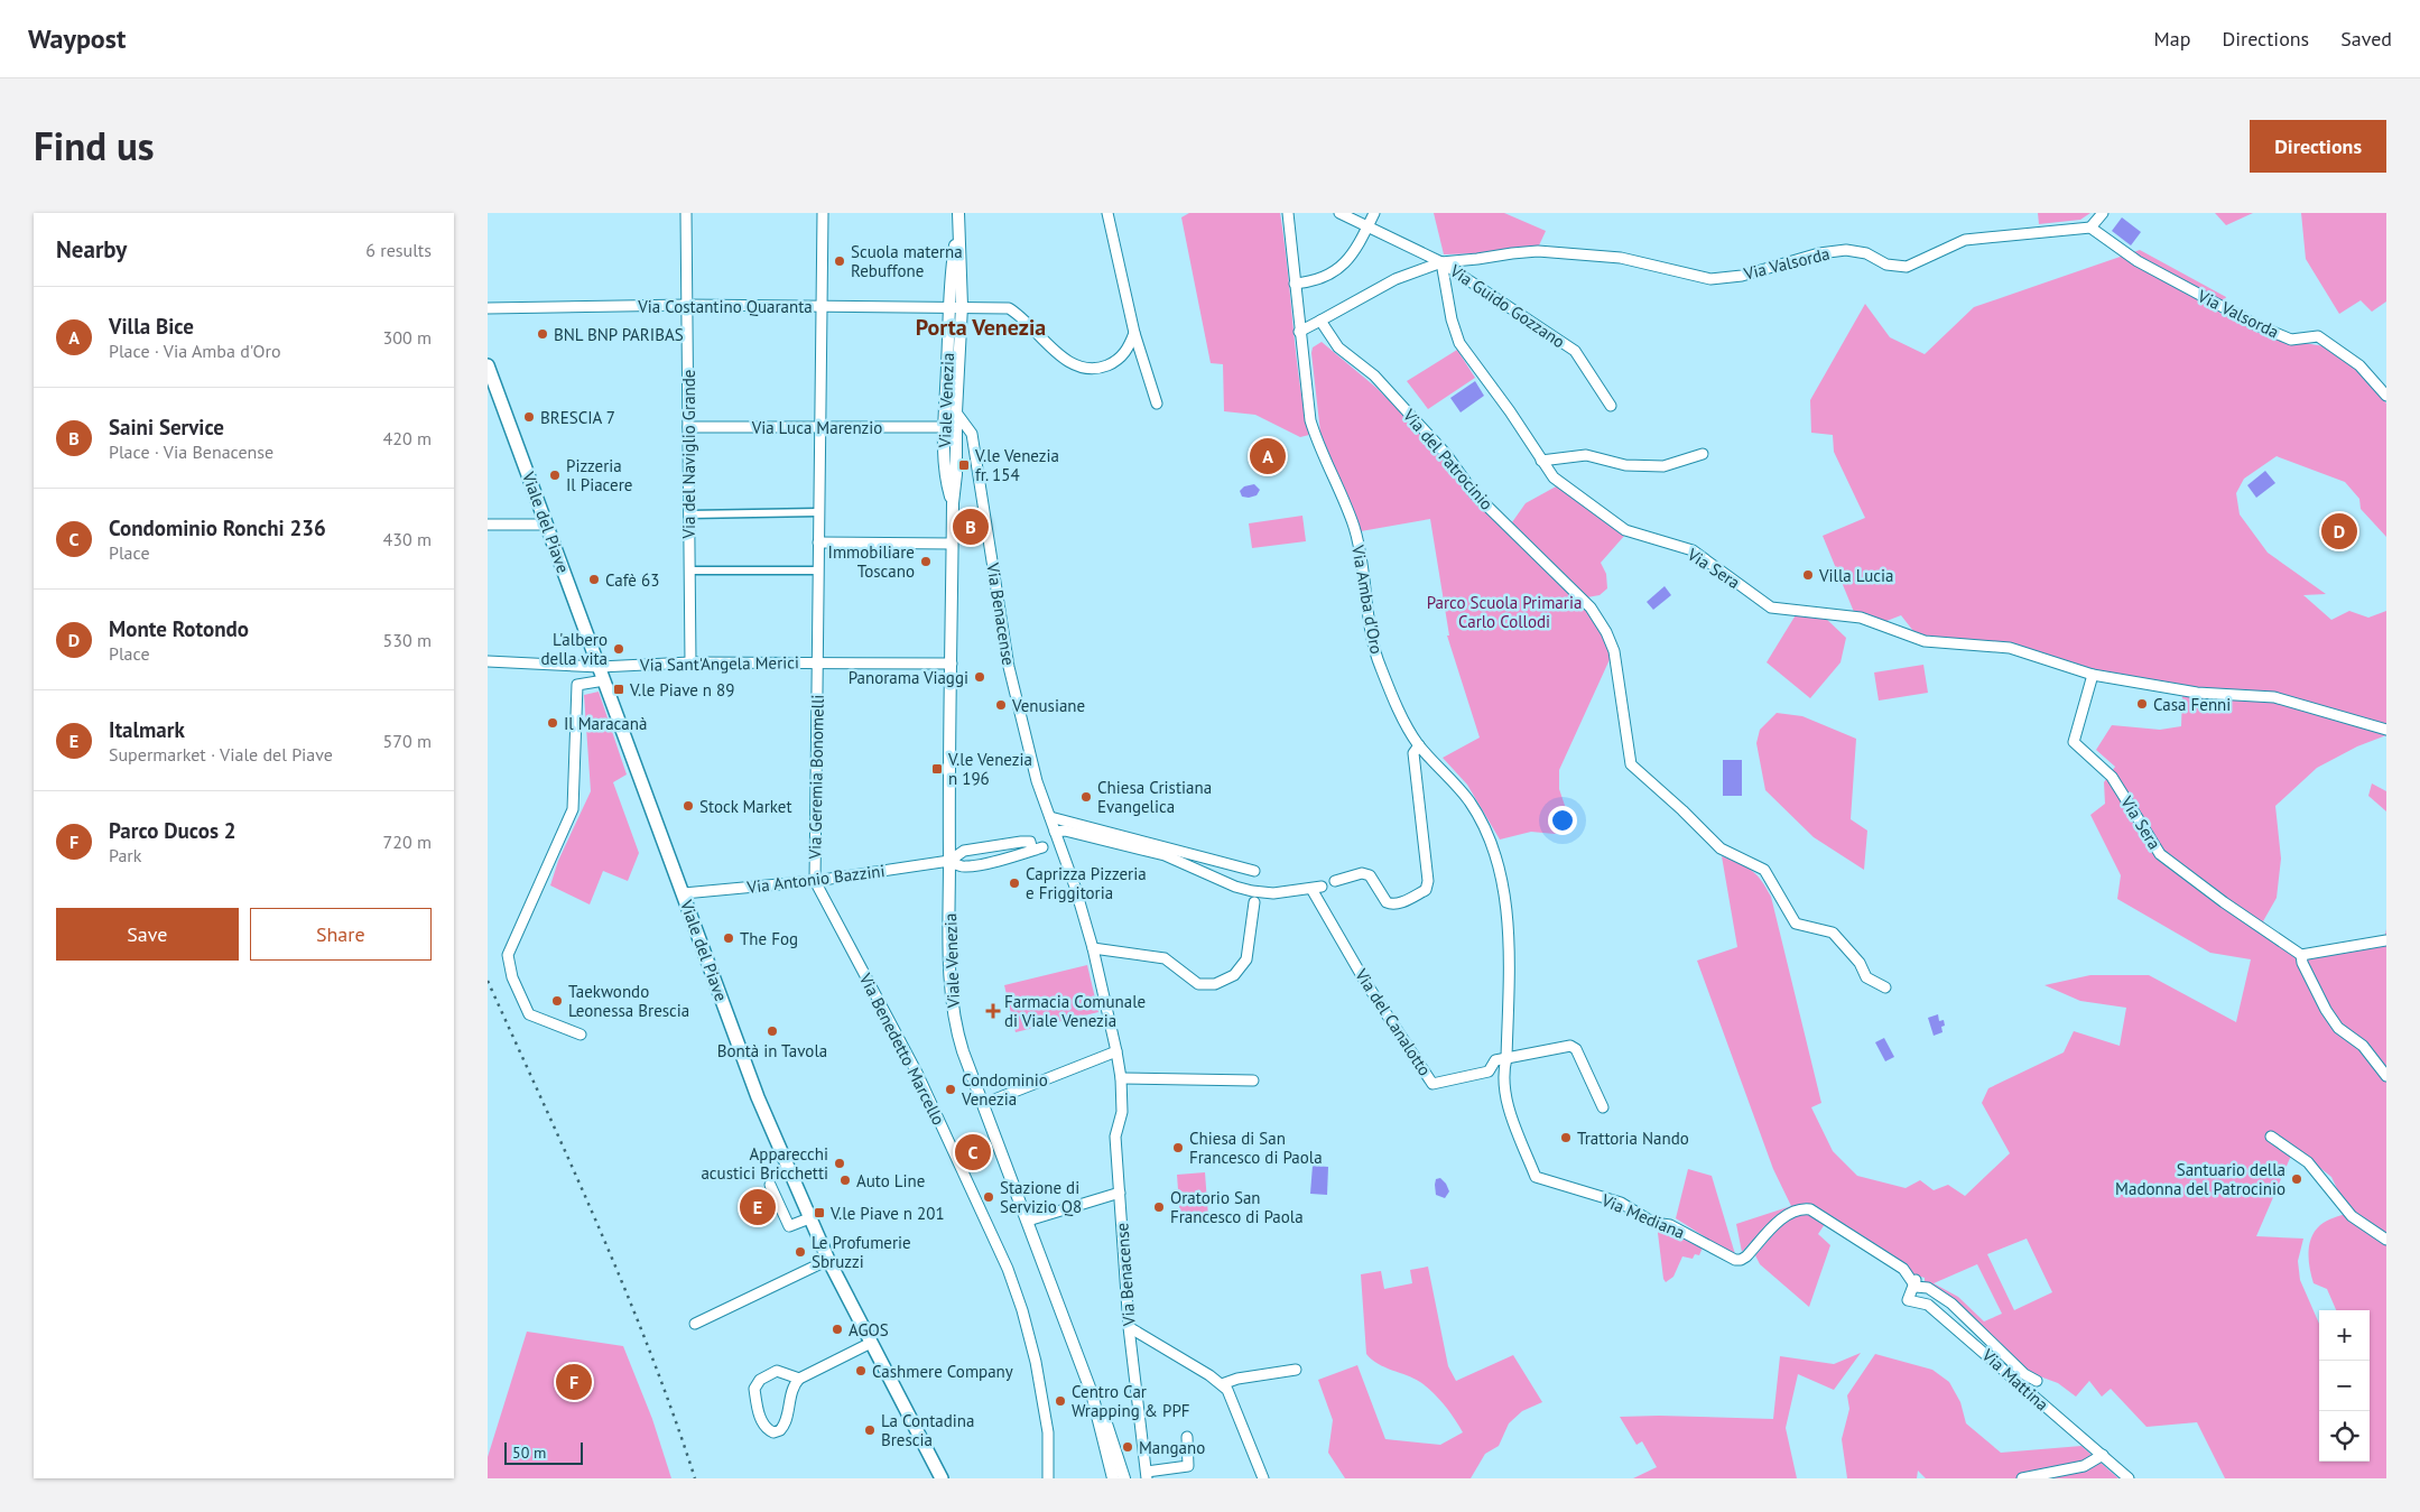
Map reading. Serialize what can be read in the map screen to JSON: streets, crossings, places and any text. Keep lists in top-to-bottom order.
{
  "streets": {
    "main road": ["Viale del Piave"],
    "street": [
      "Via Valsorda",
      "Via Costantino Quaranta",
      "Via Guido Gozzano",
      "Viale Venezia",
      "Via Luca Marenzio",
      "Via del Naviglio Grande",
      "Via del Patrocinio",
      "Via Sera",
      "Via Amba d'Oro",
      "Via Benacense",
      "Via Sant'Angela Merici",
      "Via Geremia Bonomelli",
      "Via Antonio Bazzini",
      "Via del Canalotto",
      "Via Benedetto Marcello",
      "Via Mediana",
      "Via Mattina"
    ]
  },
  "crossings": [
    ["Via Valsorda", "Via Guido Gozzano"],
    ["Via Valsorda", "Via del Patrocinio"],
    ["Via Valsorda", "Via Sera"],
    ["Via Costantino Quaranta", "Viale Venezia"],
    ["Via Costantino Quaranta", "Via del Naviglio Grande"],
    ["Via Costantino Quaranta", "Via Geremia Bonomelli"],
    ["Via Guido Gozzano", "Via Sera"],
    ["Viale Venezia", "Via Luca Marenzio"],
    ["Viale Venezia", "Via Benacense"],
    ["Viale Venezia", "Via Sant'Angela Merici"],
    ["Viale Venezia", "Via Antonio Bazzini"],
    ["Via Luca Marenzio", "Via del Naviglio Grande"],
    ["Via Luca Marenzio", "Via Geremia Bonomelli"],
    ["Via del Naviglio Grande", "Via Sant'Angela Merici"],
    ["Viale del Piave", "Via Sant'Angela Merici"],
    ["Viale del Piave", "Via Antonio Bazzini"],
    ["Via Amba d'Oro", "Via del Canalotto"],
    ["Via Amba d'Oro", "Via Mediana"],
    ["Via Benacense", "Via del Canalotto"],
    ["Via Sant'Angela Merici", "Via Geremia Bonomelli"],
    ["Via Geremia Bonomelli", "Via Antonio Bazzini"],
    ["Via Geremia Bonomelli", "Via Benedetto Marcello"],
    ["Via Antonio Bazzini", "Via Benedetto Marcello"],
    ["Via Mediana", "Via Mattina"]
  ],
  "districts": ["Porta Venezia"],
  "parks": ["Parco Scuola Primaria Carlo Collodi"],
  "places": {
    "other": [
      "Scuola materna Rebuffone",
      "BNL BNP PARIBAS",
      "BRESCIA 7",
      "Pizzeria Il Piacere",
      "Immobiliare Toscano",
      "Villa Lucia",
      "Cafè 63",
      "L'albero della vita",
      "Panorama Viaggi",
      "Casa Fenni",
      "Venusiane",
      "Il Maracanà",
      "Chiesa Cristiana Evangelica",
      "Stock Market",
      "Caprizza Pizzeria e Friggitoria",
      "The Fog",
      "Taekwondo Leonessa Brescia",
      "Bontà in Tavola",
      "Condominio Venezia",
      "Trattoria Nando",
      "Chiesa di San Francesco di Paola",
      "Apparecchi acustici Bricchetti",
      "Santuario della Madonna del Patrocinio",
      "Auto Line",
      "Stazione di Servizio Q8",
      "Oratorio San Francesco di Paola",
      "Le Profumerie Sbruzzi",
      "AGOS",
      "Cashmere Company",
      "Centro Car Wrapping & PPF",
      "La Contadina Brescia",
      "Mangano"
    ],
    "transit": [
      "V.le Venezia fr. 154",
      "V.le Piave n 89",
      "V.le Venezia n 196",
      "V.le Piave n 201"
    ],
    "health": ["Farmacia Comunale di Viale Venezia"]
  },
  "scale_bar": "50 m",
  "page": {
    "header": "Waypost",
    "nav": ["Map", "Directions", "Saved"],
    "title": "Find us",
    "buttons": [
      "Directions",
      ["Save", "Share"]
    ],
    "heading": ["Nearby", "6 results"],
    "list": [
      {
        "mark": "A",
        "name": "Villa Bice",
        "note": "Place · Via Amba d'Oro",
        "value": "300 m"
      },
      {
        "mark": "B",
        "name": "Saini Service",
        "note": "Place · Via Benacense",
        "value": "420 m"
      },
      {
        "mark": "C",
        "name": "Condominio Ronchi 236",
        "note": "Place",
        "value": "430 m"
      },
      {
        "mark": "D",
        "name": "Monte Rotondo",
        "note": "Place",
        "value": "530 m"
      },
      {
        "mark": "E",
        "name": "Italmark",
        "note": "Supermarket · Viale del Piave",
        "value": "570 m"
      },
      {
        "mark": "F",
        "name": "Parco Ducos 2",
        "note": "Park",
        "value": "720 m"
      }
    ],
    "pins": [
      "A",
      "B",
      "D",
      "C",
      "E",
      "F"
    ],
    "map_buttons": ["+", "−"],
    "scale": "50 m"
  }
}
